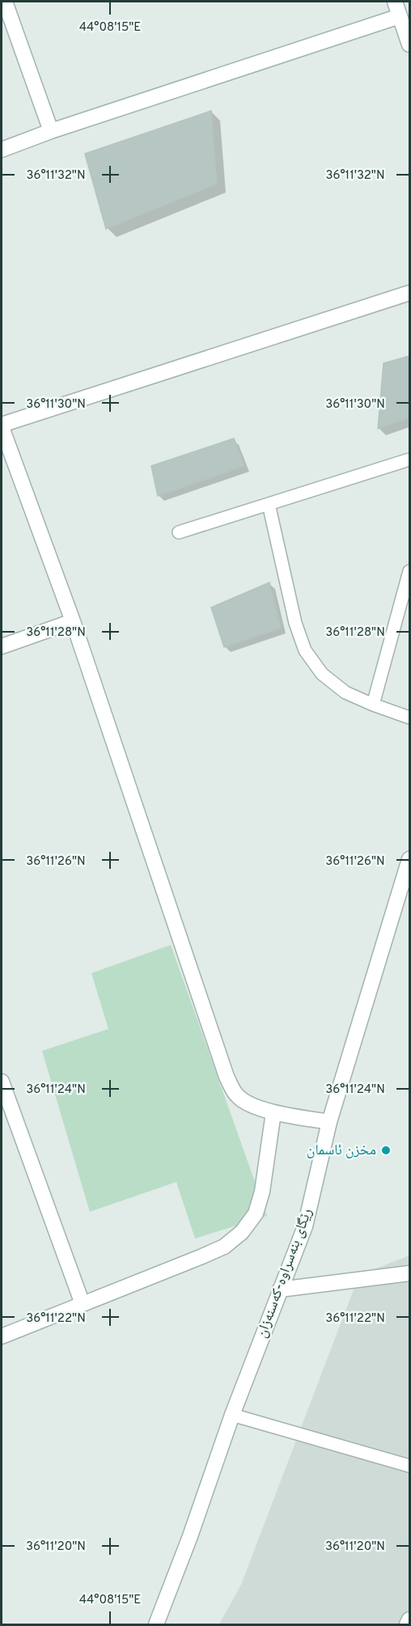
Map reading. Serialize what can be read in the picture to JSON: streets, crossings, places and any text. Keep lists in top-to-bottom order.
{
  "streets": {
    "street": ["رێگای بنەسراوە-کەسنەزان"]
  },
  "places": ["مخزن ئاسمان"],
  "coordinates": [
    "44°08'15\"E",
    "36°11'32\"N",
    "36°11'30\"N",
    "36°11'28\"N",
    "36°11'26\"N",
    "36°11'24\"N",
    "36°11'22\"N",
    "36°11'20\"N"
  ]
}
